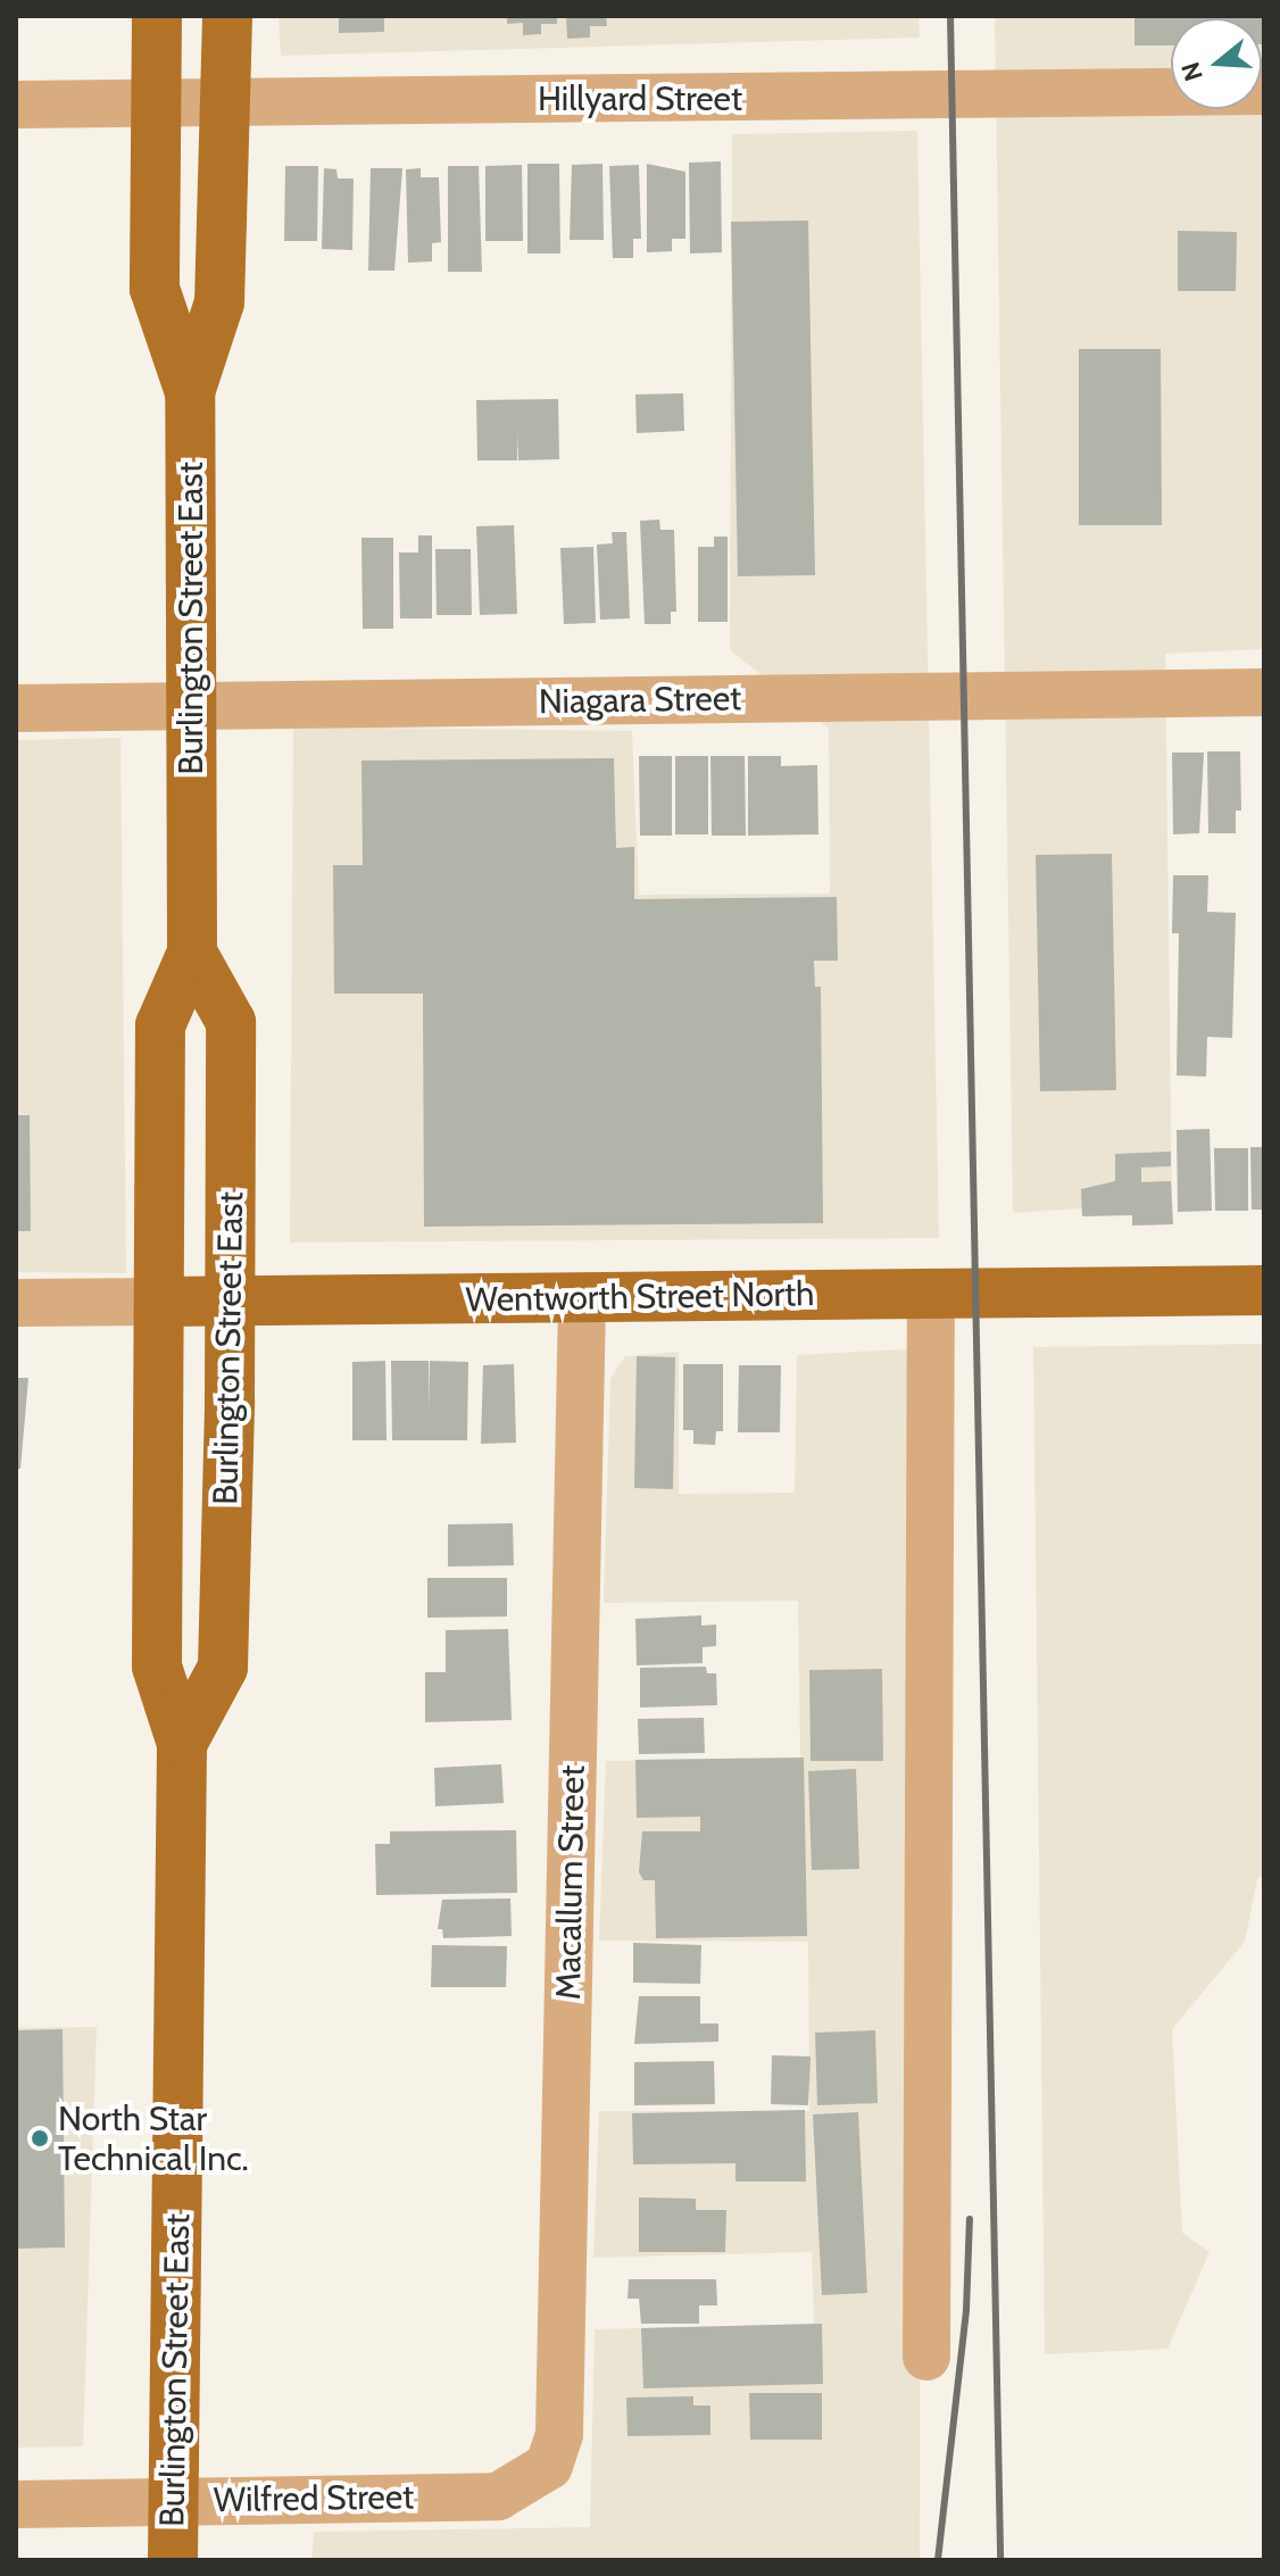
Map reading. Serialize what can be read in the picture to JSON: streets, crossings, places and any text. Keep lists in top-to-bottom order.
{
  "streets": {
    "main road": ["Burlington Street East", "Wentworth Street North"],
    "street": [
      "Hillyard Street",
      "Niagara Street",
      "Macallum Street",
      "Wilfred Street"
    ]
  },
  "crossings": [
    ["Hillyard Street", "Burlington Street East"],
    ["Burlington Street East", "Niagara Street"],
    ["Burlington Street East", "Wentworth Street North"],
    ["Burlington Street East", "Wilfred Street"],
    ["Wentworth Street North", "Macallum Street"],
    ["Macallum Street", "Wilfred Street"]
  ],
  "places": ["North Star Technical Inc."],
  "north": "left"
}
